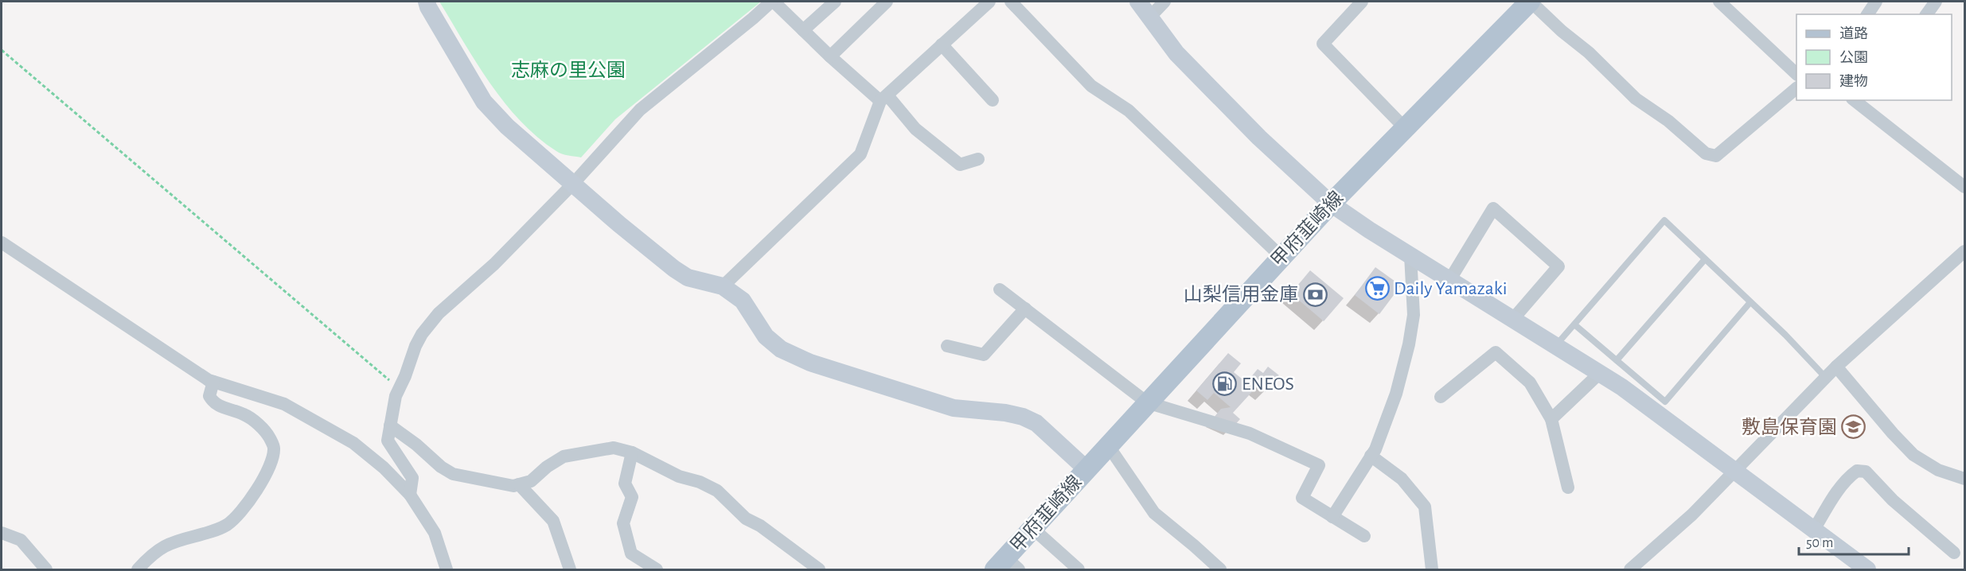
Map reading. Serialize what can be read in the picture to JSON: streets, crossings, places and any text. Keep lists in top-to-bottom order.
{
  "streets": {
    "main road": ["甲府韮崎線"]
  },
  "parks": ["志麻の里公園"],
  "places": {
    "supermarket": ["Daily Yamazaki"],
    "bank": ["山梨信用金庫"],
    "fuel station": ["ENEOS"],
    "school or university": ["敷島保育園"]
  },
  "legend": ["道路", "公園", "建物"],
  "scale_bar": "50 m"
}
